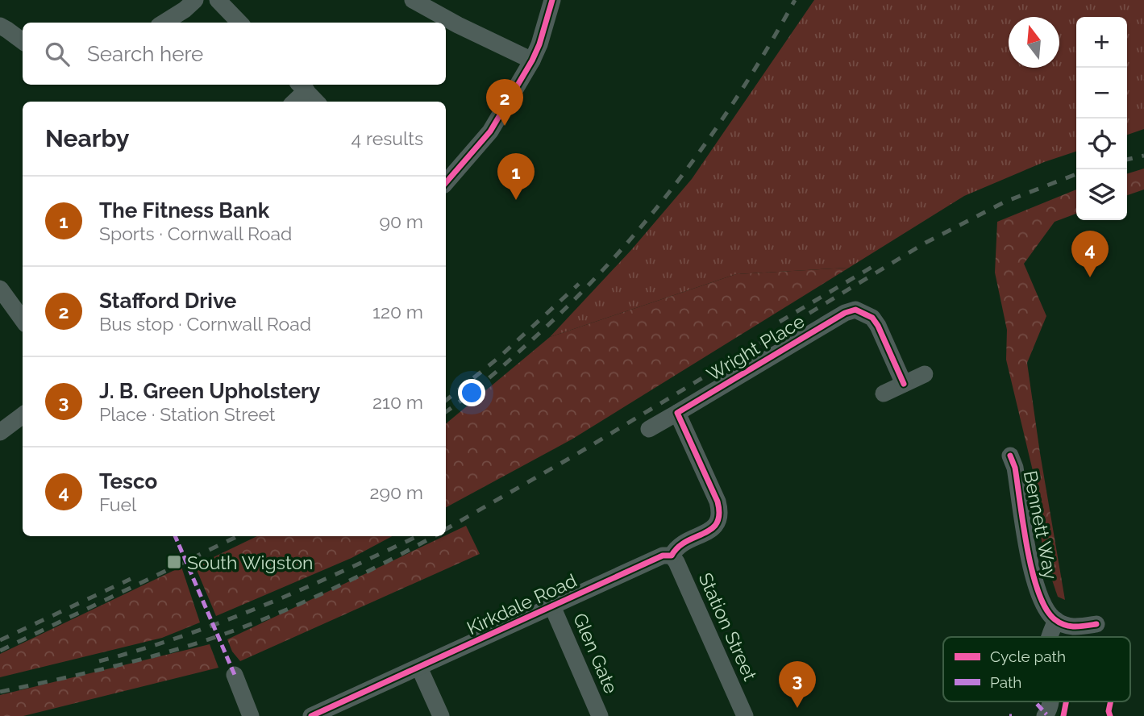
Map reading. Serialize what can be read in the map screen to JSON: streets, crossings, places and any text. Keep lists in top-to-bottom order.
{
  "streets": {
    "street": [
      "Wright Place",
      "Bennett Way",
      "Kirkdale Road",
      "Station Street",
      "Glen Gate"
    ]
  },
  "crossings": [
    ["Wright Place", "Kirkdale Road"],
    ["Kirkdale Road", "Station Street"],
    ["Kirkdale Road", "Glen Gate"]
  ],
  "places": {
    "transit": ["South Wigston"]
  },
  "legend": ["Cycle path", "Path"],
  "north": "top",
  "page": {
    "map_buttons": ["+", "−"],
    "search": "Search here",
    "pins": [
      "2",
      "1",
      "4",
      "3"
    ],
    "heading": ["Nearby", "4 results"],
    "list": [
      {
        "mark": "1",
        "name": "The Fitness Bank",
        "note": "Sports · Cornwall Road",
        "value": "90 m"
      },
      {
        "mark": "2",
        "name": "Stafford Drive",
        "note": "Bus stop · Cornwall Road",
        "value": "120 m"
      },
      {
        "mark": "3",
        "name": "J. B. Green Upholstery",
        "note": "Place · Station Street",
        "value": "210 m"
      },
      {
        "mark": "4",
        "name": "Tesco",
        "note": "Fuel",
        "value": "290 m"
      }
    ]
  }
}
